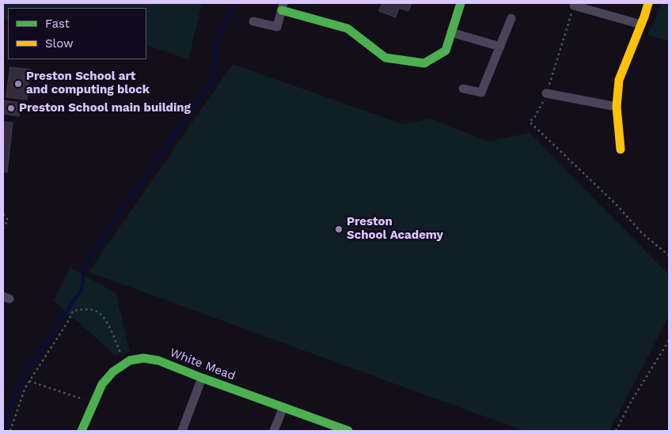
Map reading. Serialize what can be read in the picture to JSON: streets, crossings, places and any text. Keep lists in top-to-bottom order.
{
  "streets": {
    "street": ["White Mead"]
  },
  "places": ["Preston School art and computing block", "Preston School main building", "Preston School Academy"],
  "legend": ["Fast", "Slow"]
}
